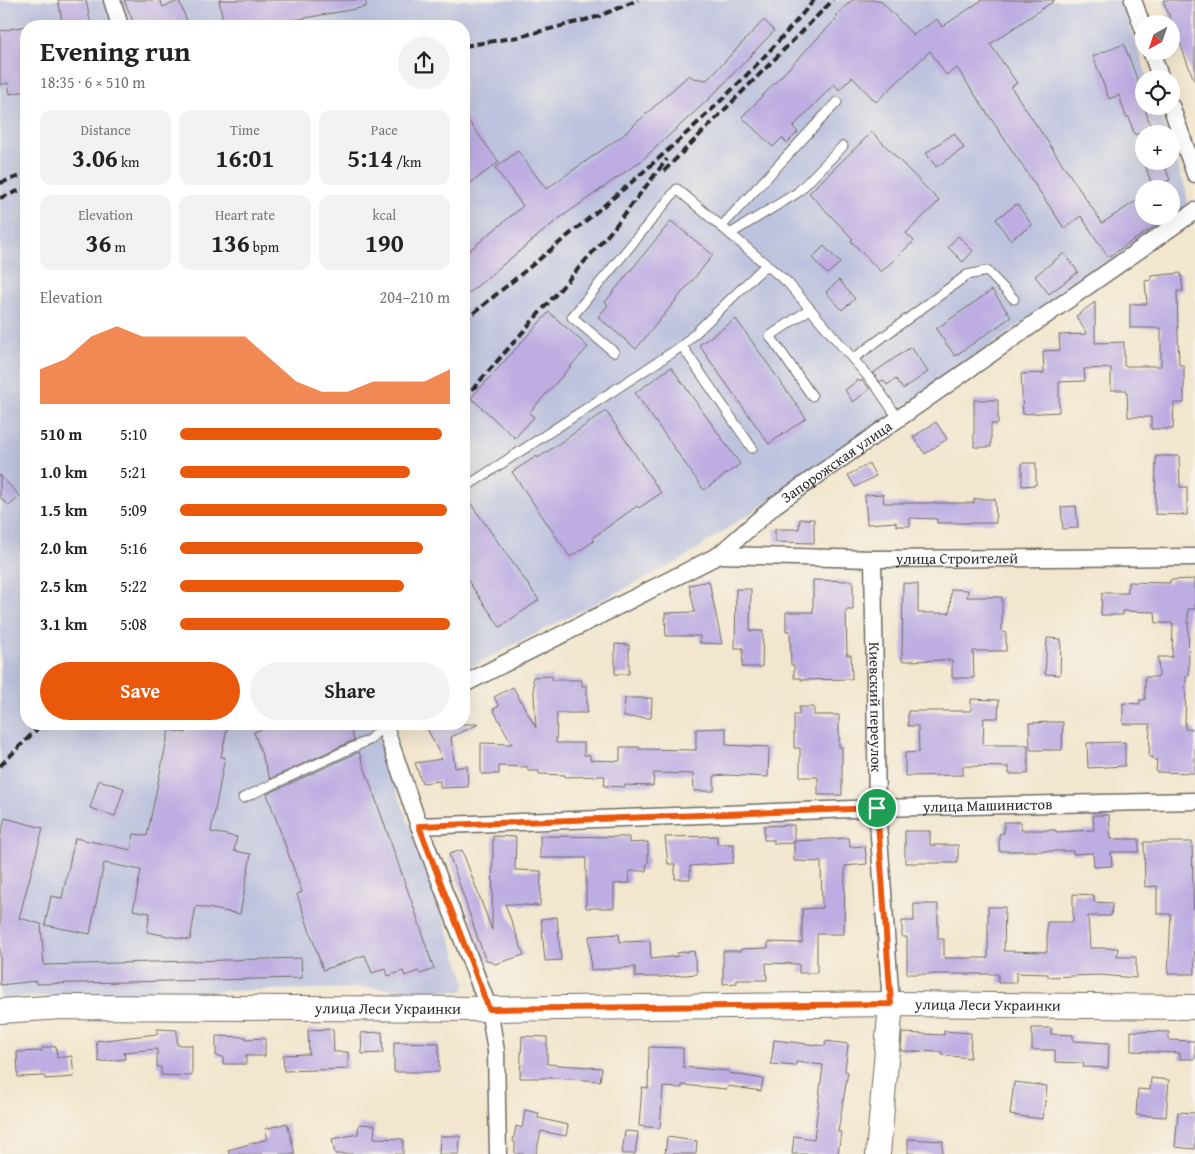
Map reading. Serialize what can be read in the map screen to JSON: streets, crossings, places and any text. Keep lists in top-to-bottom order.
{
  "streets": {
    "main road": ["Киевский переулок", "улица Леси Украинки"],
    "street": ["Запорожская улица", "улица Строителей", "улица Машинистов"]
  },
  "crossings": [
    ["Запорожская улица", "улица Строителей"],
    ["улица Строителей", "Киевский переулок"],
    ["Киевский переулок", "улица Машинистов"],
    ["Киевский переулок", "улица Леси Украинки"]
  ],
  "north": "bottom left",
  "page": {
    "map_buttons": ["+", "−"],
    "heading": ["Evening run", "18:35 · 6 × 510 m"],
    "stats": [
      ["Distance", "3.06 km"],
      ["Time", "16:01"],
      ["Pace", "5:14 /km"],
      ["Elevation", "36 m"],
      ["Heart rate", "136 bpm"],
      ["kcal", "190"]
    ],
    "chart": ["Elevation", "204–210 m"],
    "list": [
      {
        "name": "510 m",
        "note": "5:10"
      },
      {
        "name": "1.0 km",
        "note": "5:21"
      },
      {
        "name": "1.5 km",
        "note": "5:09"
      },
      {
        "name": "2.0 km",
        "note": "5:16"
      },
      {
        "name": "2.5 km",
        "note": "5:22"
      },
      {
        "name": "3.1 km",
        "note": "5:08"
      }
    ],
    "buttons": ["Save", "Share"]
  }
}
